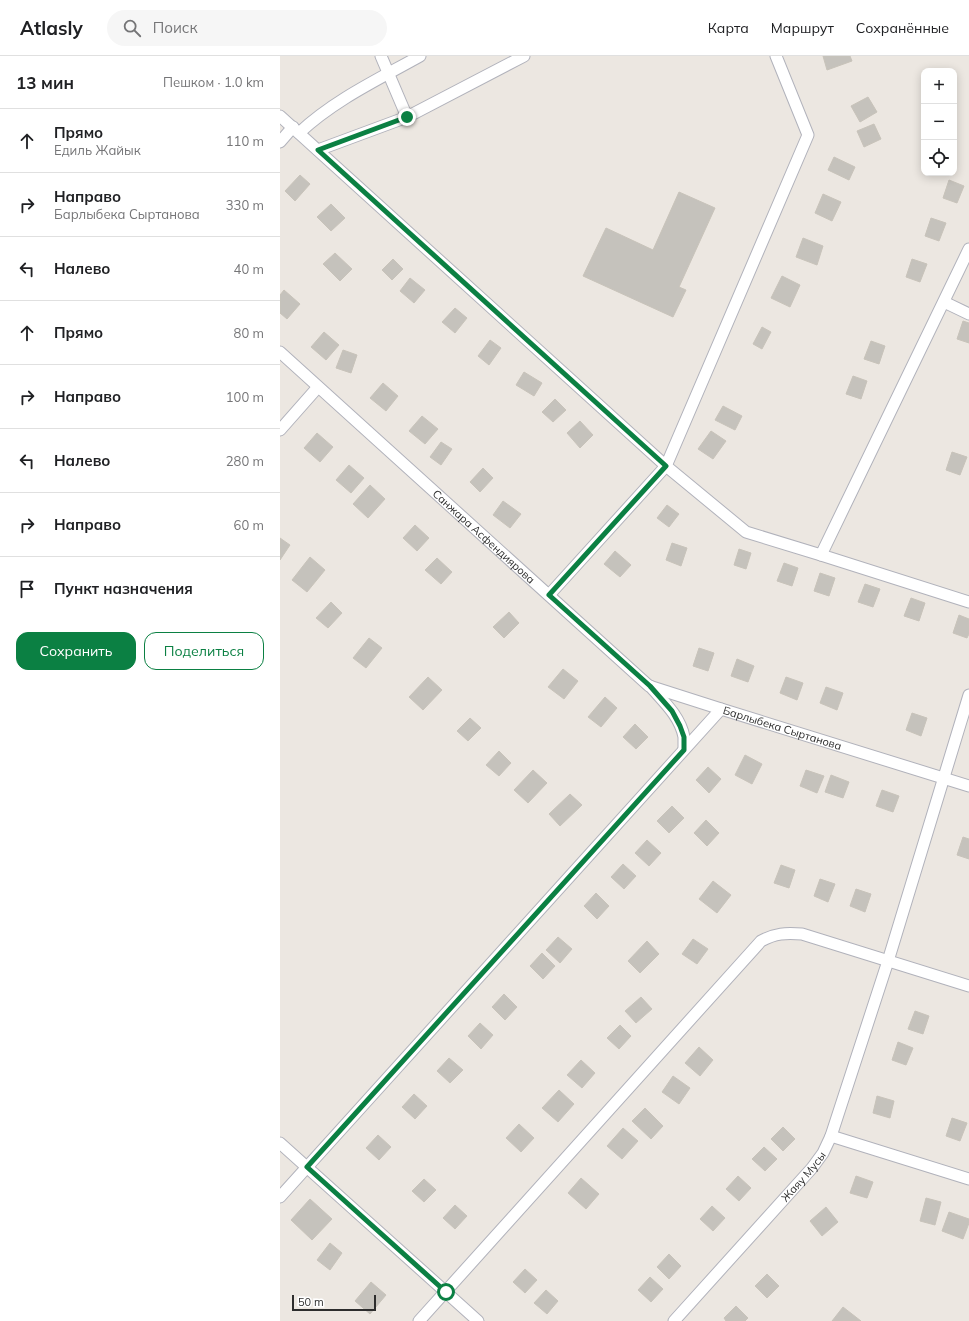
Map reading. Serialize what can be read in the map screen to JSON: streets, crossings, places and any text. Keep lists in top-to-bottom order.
{
  "streets": {
    "street": ["Санжара Асфендиярова", "Барлыбека Сыртанова", "Жаяу Мусы"]
  },
  "crossings": [
    ["Санжара Асфендиярова", "Барлыбека Сыртанова"],
    ["Барлыбека Сыртанова", "Жаяу Мусы"]
  ],
  "scale_bar": "50 m",
  "page": {
    "header": "Atlasly",
    "search": "Поиск",
    "nav": ["Карта", "Маршрут", "Сохранённые"],
    "heading": ["13 мин", "Пешком · 1.0 km"],
    "map_buttons": ["+", "−"],
    "list": [
      ["Прямо", "Едиль Жайык", "110 m"],
      ["Направо", "Барлыбека Сыртанова", "330 m"],
      ["Налево", "40 m"],
      ["Прямо", "80 m"],
      ["Направо", "100 m"],
      ["Налево", "280 m"],
      ["Направо", "60 m"],
      "Пункт назначения"
    ],
    "buttons": ["Сохранить", "Поделиться"],
    "scale": "50 m"
  }
}
